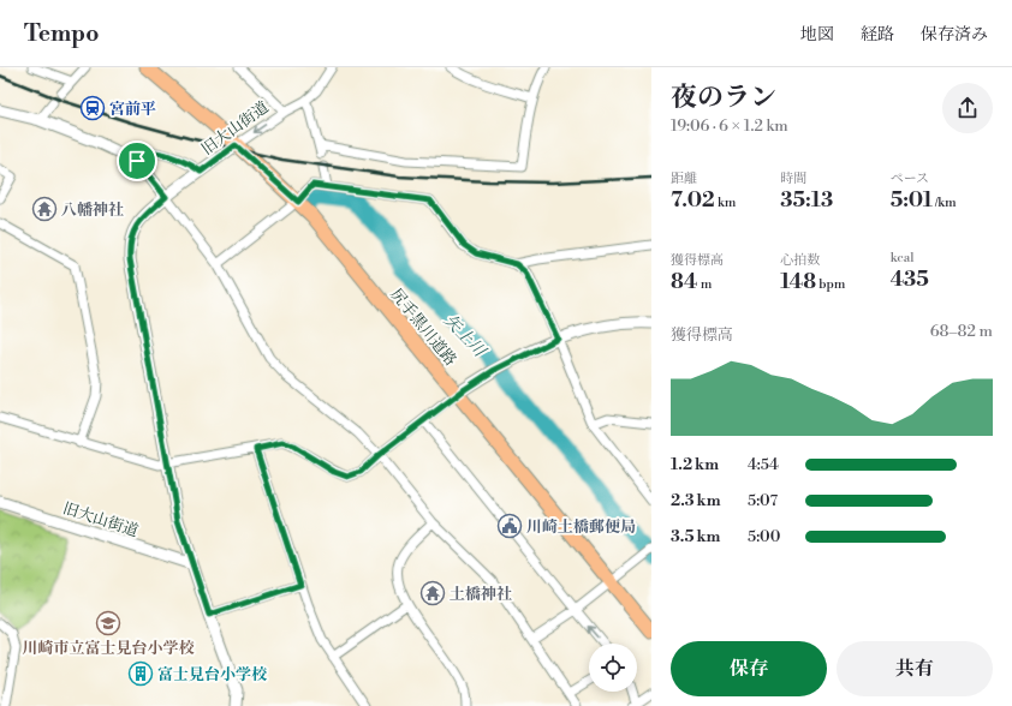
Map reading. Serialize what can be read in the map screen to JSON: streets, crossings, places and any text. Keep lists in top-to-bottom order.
{
  "streets": {
    "main road": ["尻手黒川道路"],
    "street": ["旧大山街道"]
  },
  "crossings": [
    ["旧大山街道", "尻手黒川道路"]
  ],
  "water": ["矢上川"],
  "places": {
    "station": ["宮前平"],
    "temple": ["八幡神社", "土橋神社"],
    "public building": ["川崎土橋郵便局"],
    "school or university": ["川崎市立富士見台小学校"],
    "building": ["富士見台小学校"]
  },
  "page": {
    "header": "Tempo",
    "nav": ["地図", "経路", "保存済み"],
    "heading": ["夜のラン", "19:06 · 6 × 1.2 km"],
    "stats": [
      ["距離", "7.02 km"],
      ["時間", "35:13"],
      ["ペース", "5:01 /km"],
      ["獲得標高", "84 m"],
      ["心拍数", "148 bpm"],
      ["kcal", "435"]
    ],
    "chart": ["獲得標高", "68–82 m"],
    "list": [
      {
        "name": "1.2 km",
        "note": "4:54"
      },
      {
        "name": "2.3 km",
        "note": "5:07"
      },
      {
        "name": "3.5 km",
        "note": "5:00"
      }
    ],
    "buttons": ["保存", "共有"]
  }
}
